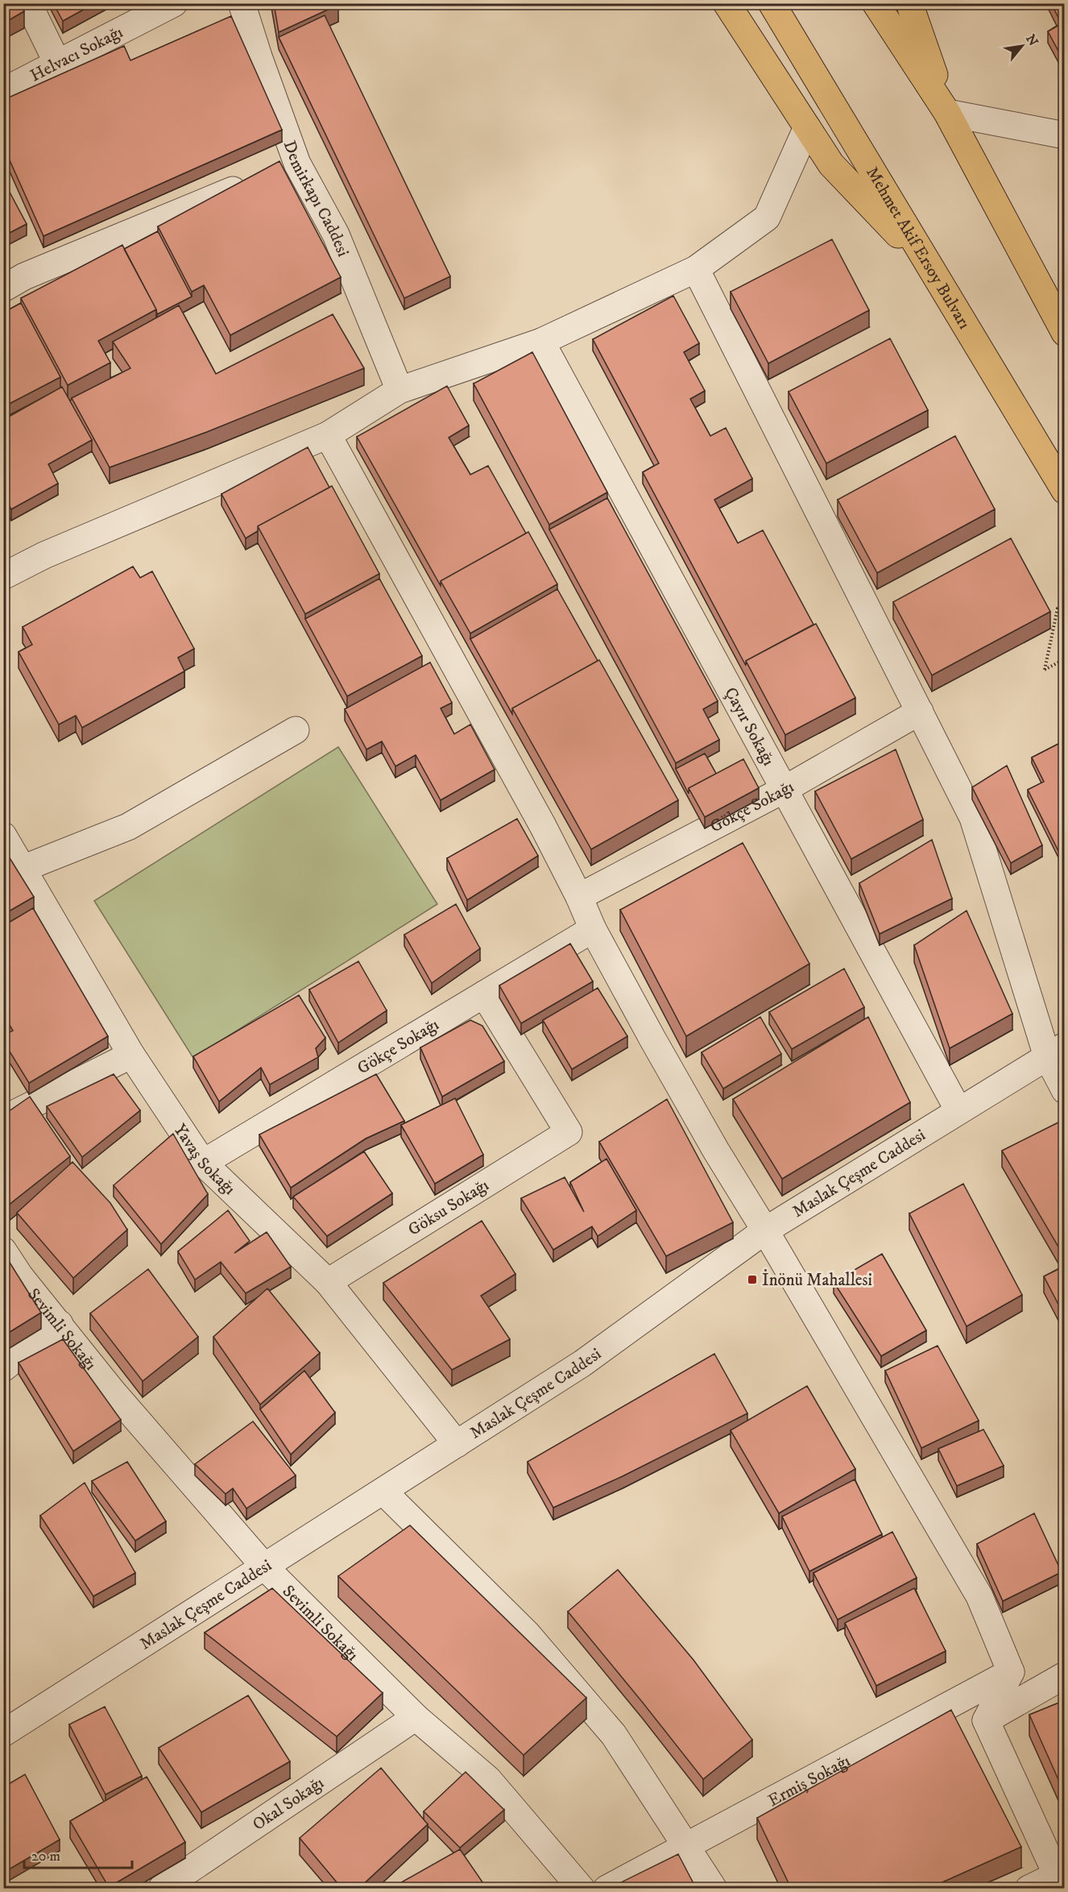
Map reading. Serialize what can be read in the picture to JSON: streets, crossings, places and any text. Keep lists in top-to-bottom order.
{
  "streets": {
    "main road": ["Mehmet Akif Ersoy Bulvarı"],
    "street": [
      "Helvacı Sokağı",
      "Demirkapı Caddesi",
      "Çayır Sokağı",
      "Gökçe Sokağı",
      "Yavaş Sokağı",
      "Maslak Çeşme Caddesi",
      "Göksu Sokağı",
      "Sevimli Sokağı",
      "Ermiş Sokağı",
      "Okal Sokağı"
    ]
  },
  "crossings": [
    ["Çayır Sokağı", "Gökçe Sokağı"],
    ["Çayır Sokağı", "Maslak Çeşme Caddesi"],
    ["Gökçe Sokağı", "Yavaş Sokağı"],
    ["Gökçe Sokağı", "Göksu Sokağı"],
    ["Yavaş Sokağı", "Maslak Çeşme Caddesi"],
    ["Yavaş Sokağı", "Göksu Sokağı"],
    ["Maslak Çeşme Caddesi", "Sevimli Sokağı"],
    ["Sevimli Sokağı", "Okal Sokağı"]
  ],
  "places": {
    "transit": ["İnönü Mahallesi"]
  },
  "scale_bar": "20 m",
  "north": "top right"
}
